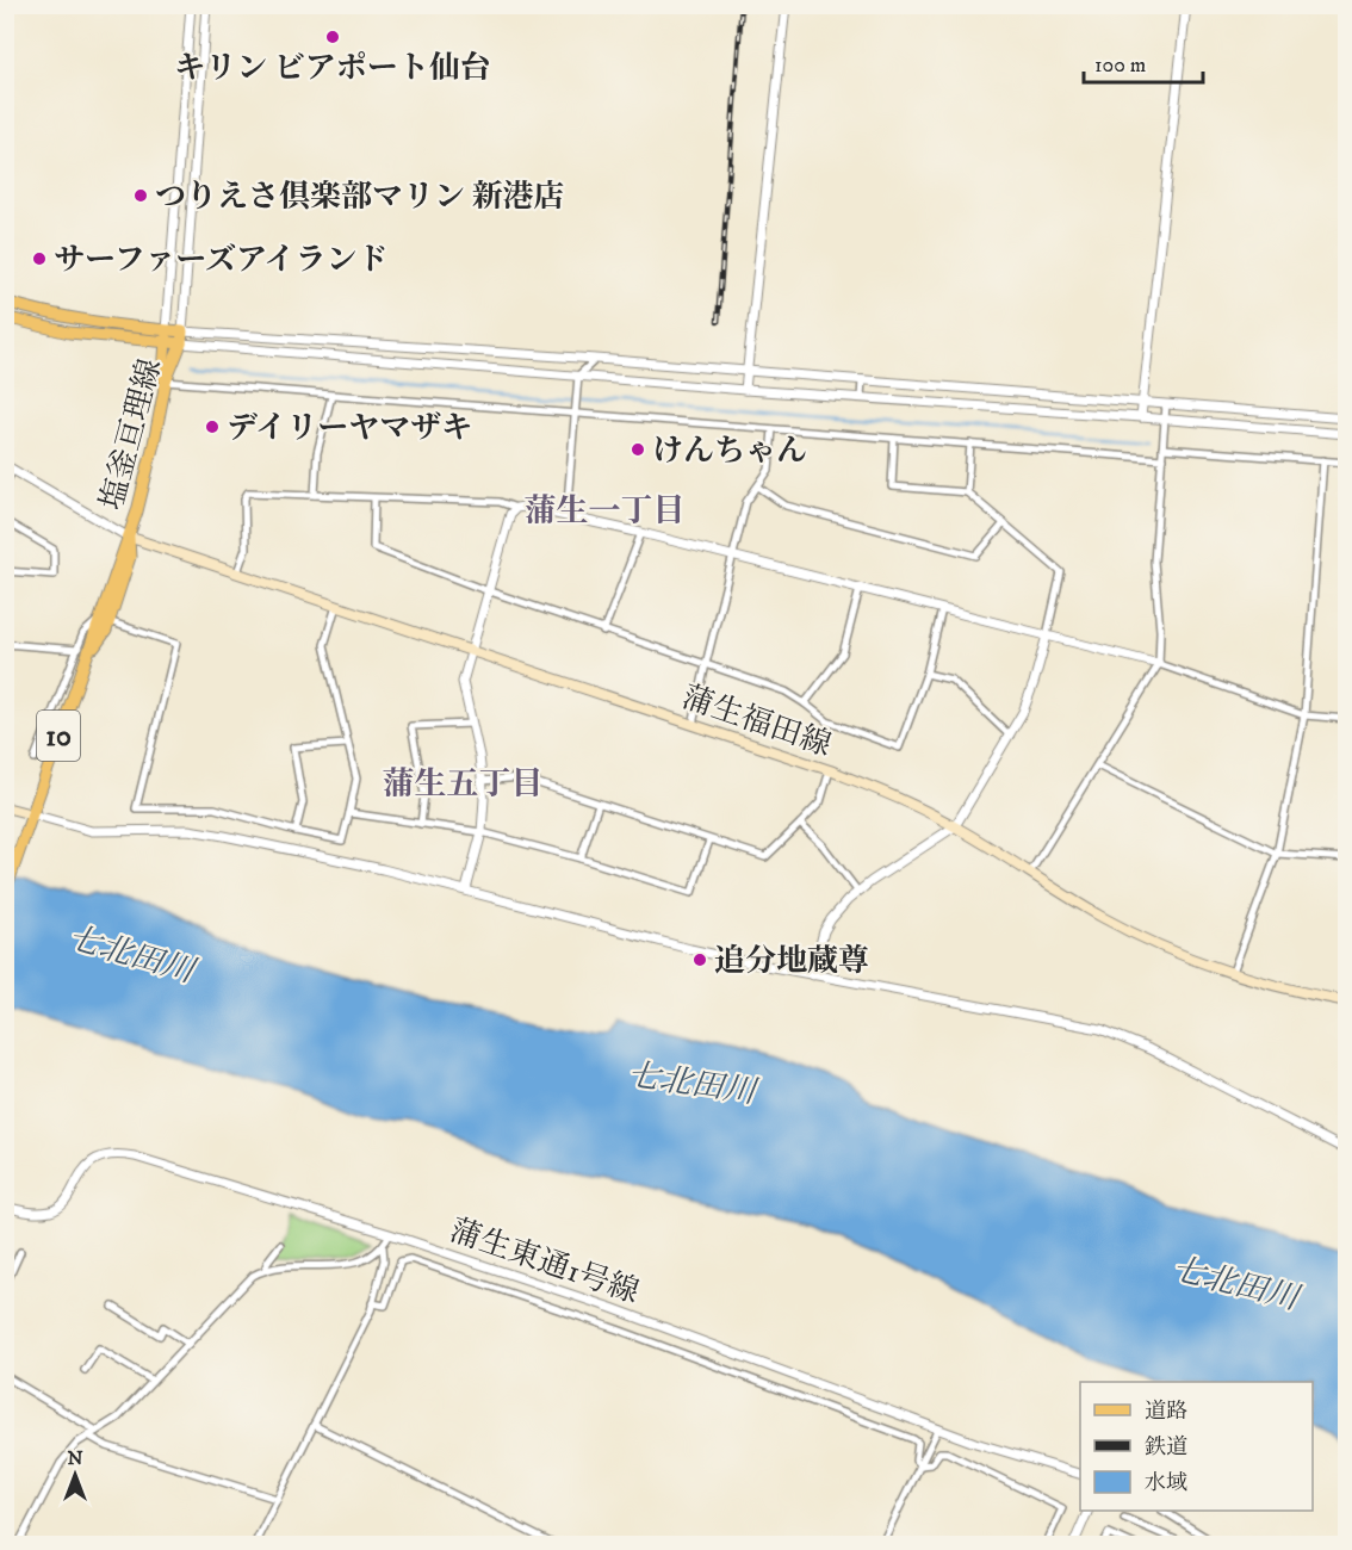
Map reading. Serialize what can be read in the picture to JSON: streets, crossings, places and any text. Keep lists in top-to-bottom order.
{
  "streets": {
    "main road": ["塩釜亘理線", "蒲生福田線", "10"],
    "street": ["蒲生東通1号線"]
  },
  "crossings": [
    ["塩釜亘理線", "蒲生福田線"],
    ["塩釜亘理線", "10"]
  ],
  "districts": ["蒲生一丁目", "蒲生五丁目"],
  "water": ["七北田川"],
  "places": [
    "キリン ビアポート仙台",
    "つりえさ倶楽部マリン 新港店",
    "サーファーズアイランド",
    "デイリーヤマザキ",
    "けんちゃん",
    "追分地蔵尊"
  ],
  "legend": ["道路", "鉄道", "水域"],
  "scale_bar": "100 m",
  "north": "top"
}
